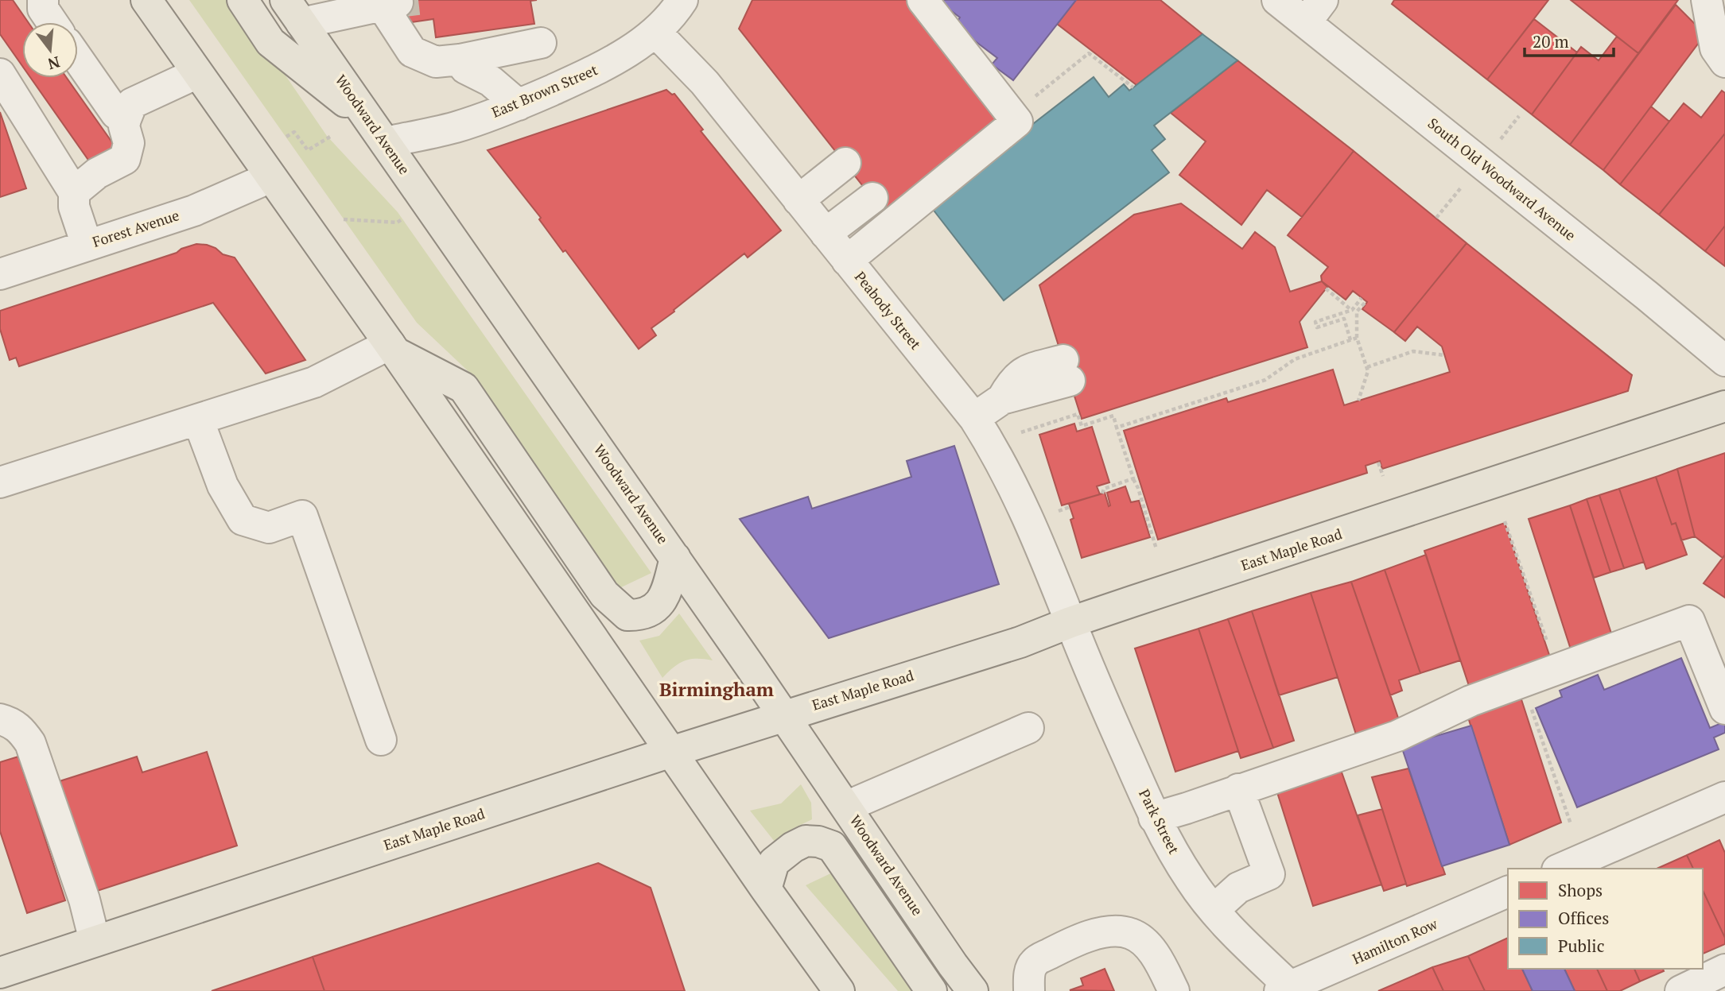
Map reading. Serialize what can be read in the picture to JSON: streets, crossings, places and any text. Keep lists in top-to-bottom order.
{
  "streets": {
    "main road": ["Woodward Avenue", "East Maple Road"],
    "street": [
      "East Brown Street",
      "South Old Woodward Avenue",
      "Forest Avenue",
      "Peabody Street",
      "Park Street",
      "Hamilton Row"
    ]
  },
  "crossings": [
    ["East Brown Street", "Woodward Avenue"],
    ["East Brown Street", "Peabody Street"],
    ["Woodward Avenue", "East Maple Road"],
    ["Peabody Street", "East Maple Road"],
    ["Peabody Street", "Park Street"],
    ["East Maple Road", "Park Street"],
    ["Park Street", "Hamilton Row"]
  ],
  "districts": ["Birmingham"],
  "legend": ["Shops", "Offices", "Public"],
  "scale_bar": "20 m",
  "north": "bottom"
}
